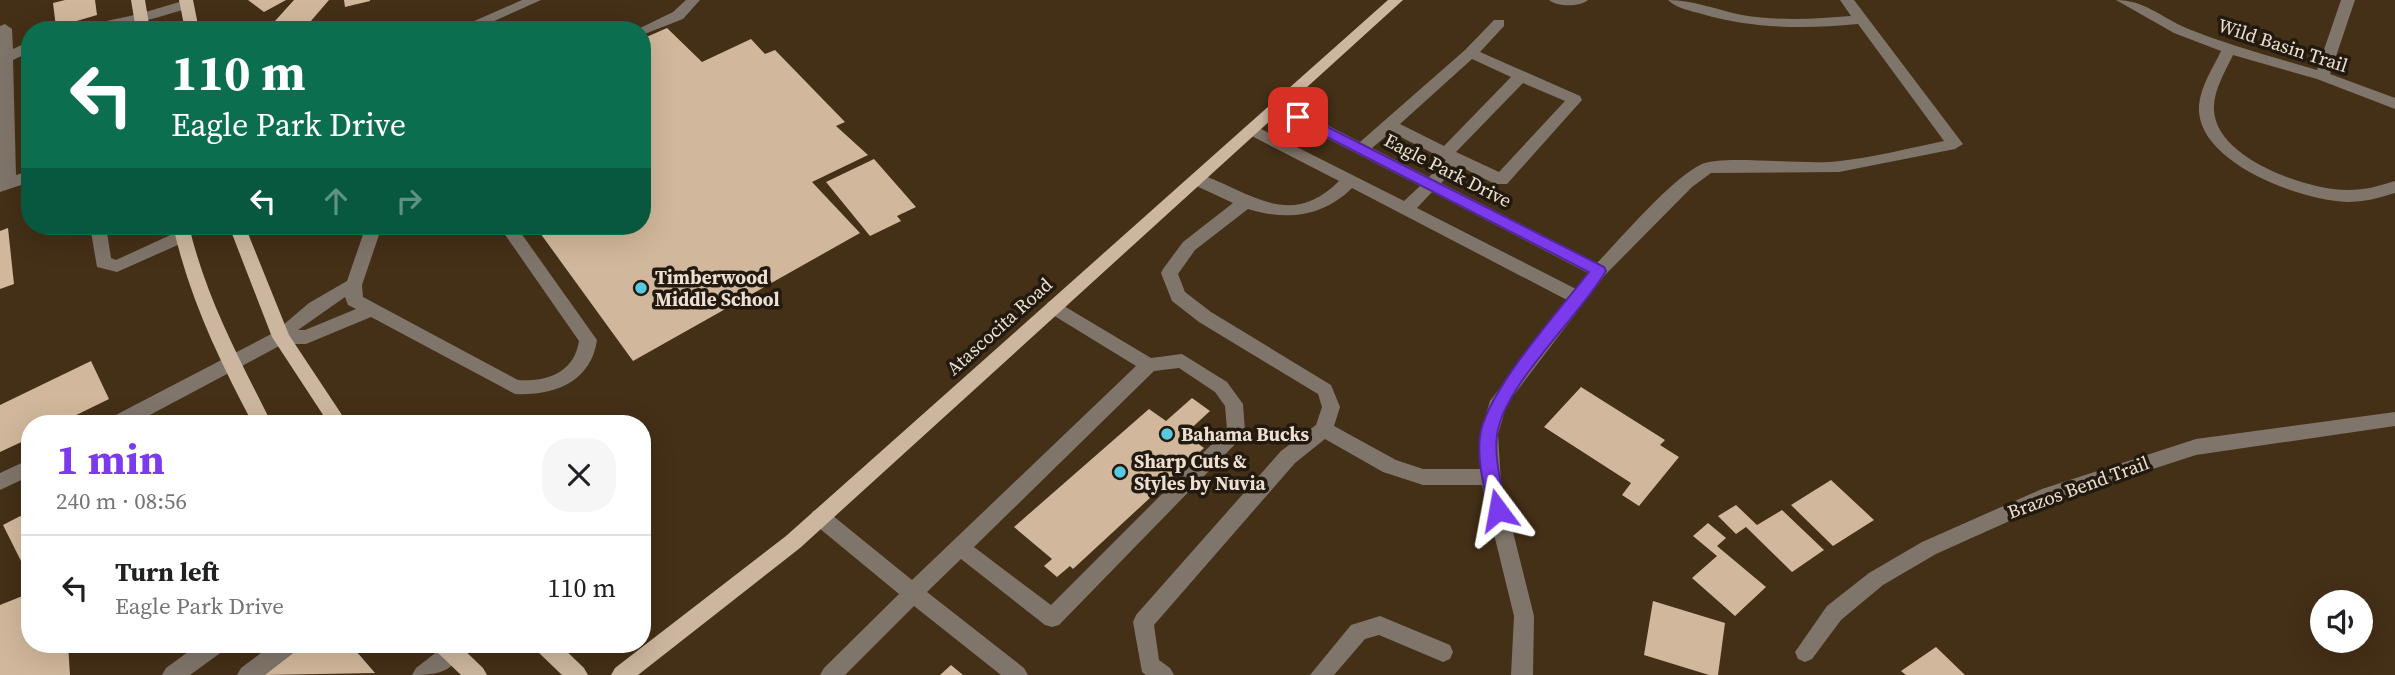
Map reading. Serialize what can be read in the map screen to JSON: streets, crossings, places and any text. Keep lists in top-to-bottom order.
{
  "streets": {
    "main road": ["Atascocita Road"],
    "street": ["Wild Basin Trail", "Eagle Park Drive", "Brazos Bend Trail"]
  },
  "crossings": [
    ["Eagle Park Drive", "Atascocita Road"]
  ],
  "places": ["Timberwood Middle School", "Bahama Bucks", "Sharp Cuts & Styles by Nuvia"],
  "page": {
    "turn": ["110 m", "Eagle Park Drive"],
    "heading": ["1 min", "240 m · 08:56"],
    "list": [
      {
        "name": "Turn left",
        "note": "Eagle Park Drive",
        "value": "110 m"
      }
    ]
  }
}
